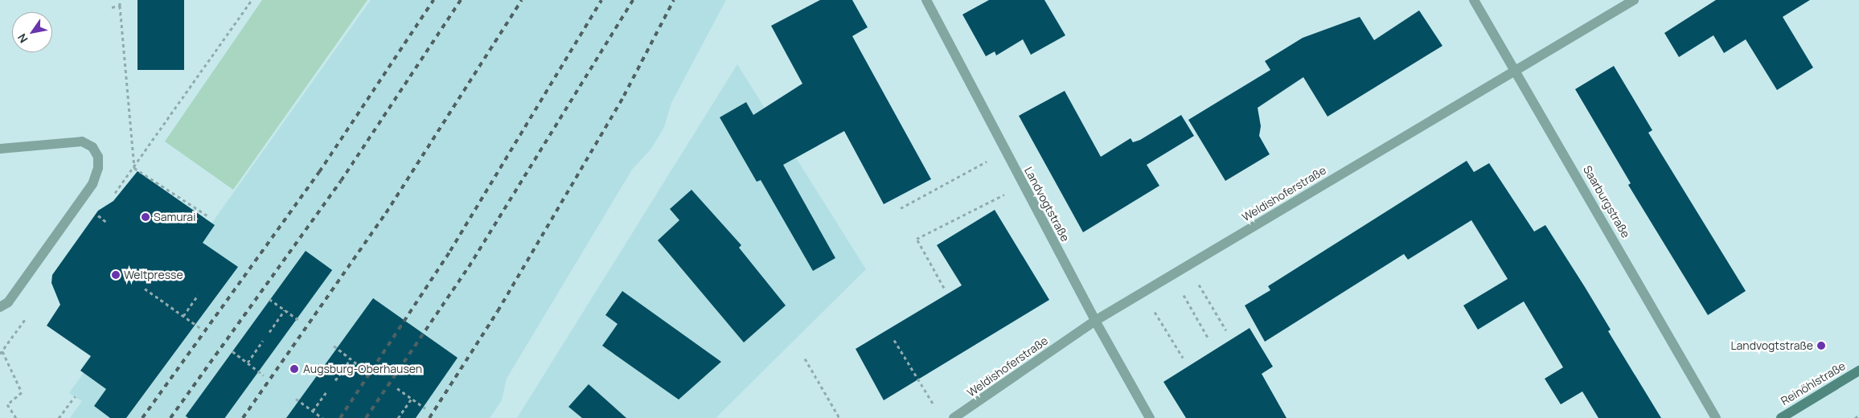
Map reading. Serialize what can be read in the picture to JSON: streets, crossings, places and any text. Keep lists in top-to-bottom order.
{
  "streets": {
    "street": [
      "Weldishoferstraße",
      "Saarburgstraße",
      "Landvogtstraße",
      "Reinöhlstraße"
    ]
  },
  "crossings": [
    ["Weldishoferstraße", "Saarburgstraße"],
    ["Weldishoferstraße", "Landvogtstraße"]
  ],
  "places": [
    "Samurai",
    "Weltpresse",
    "Landvogtstraße",
    "Augsburg-Oberhausen"
  ],
  "north": "bottom left"
}
